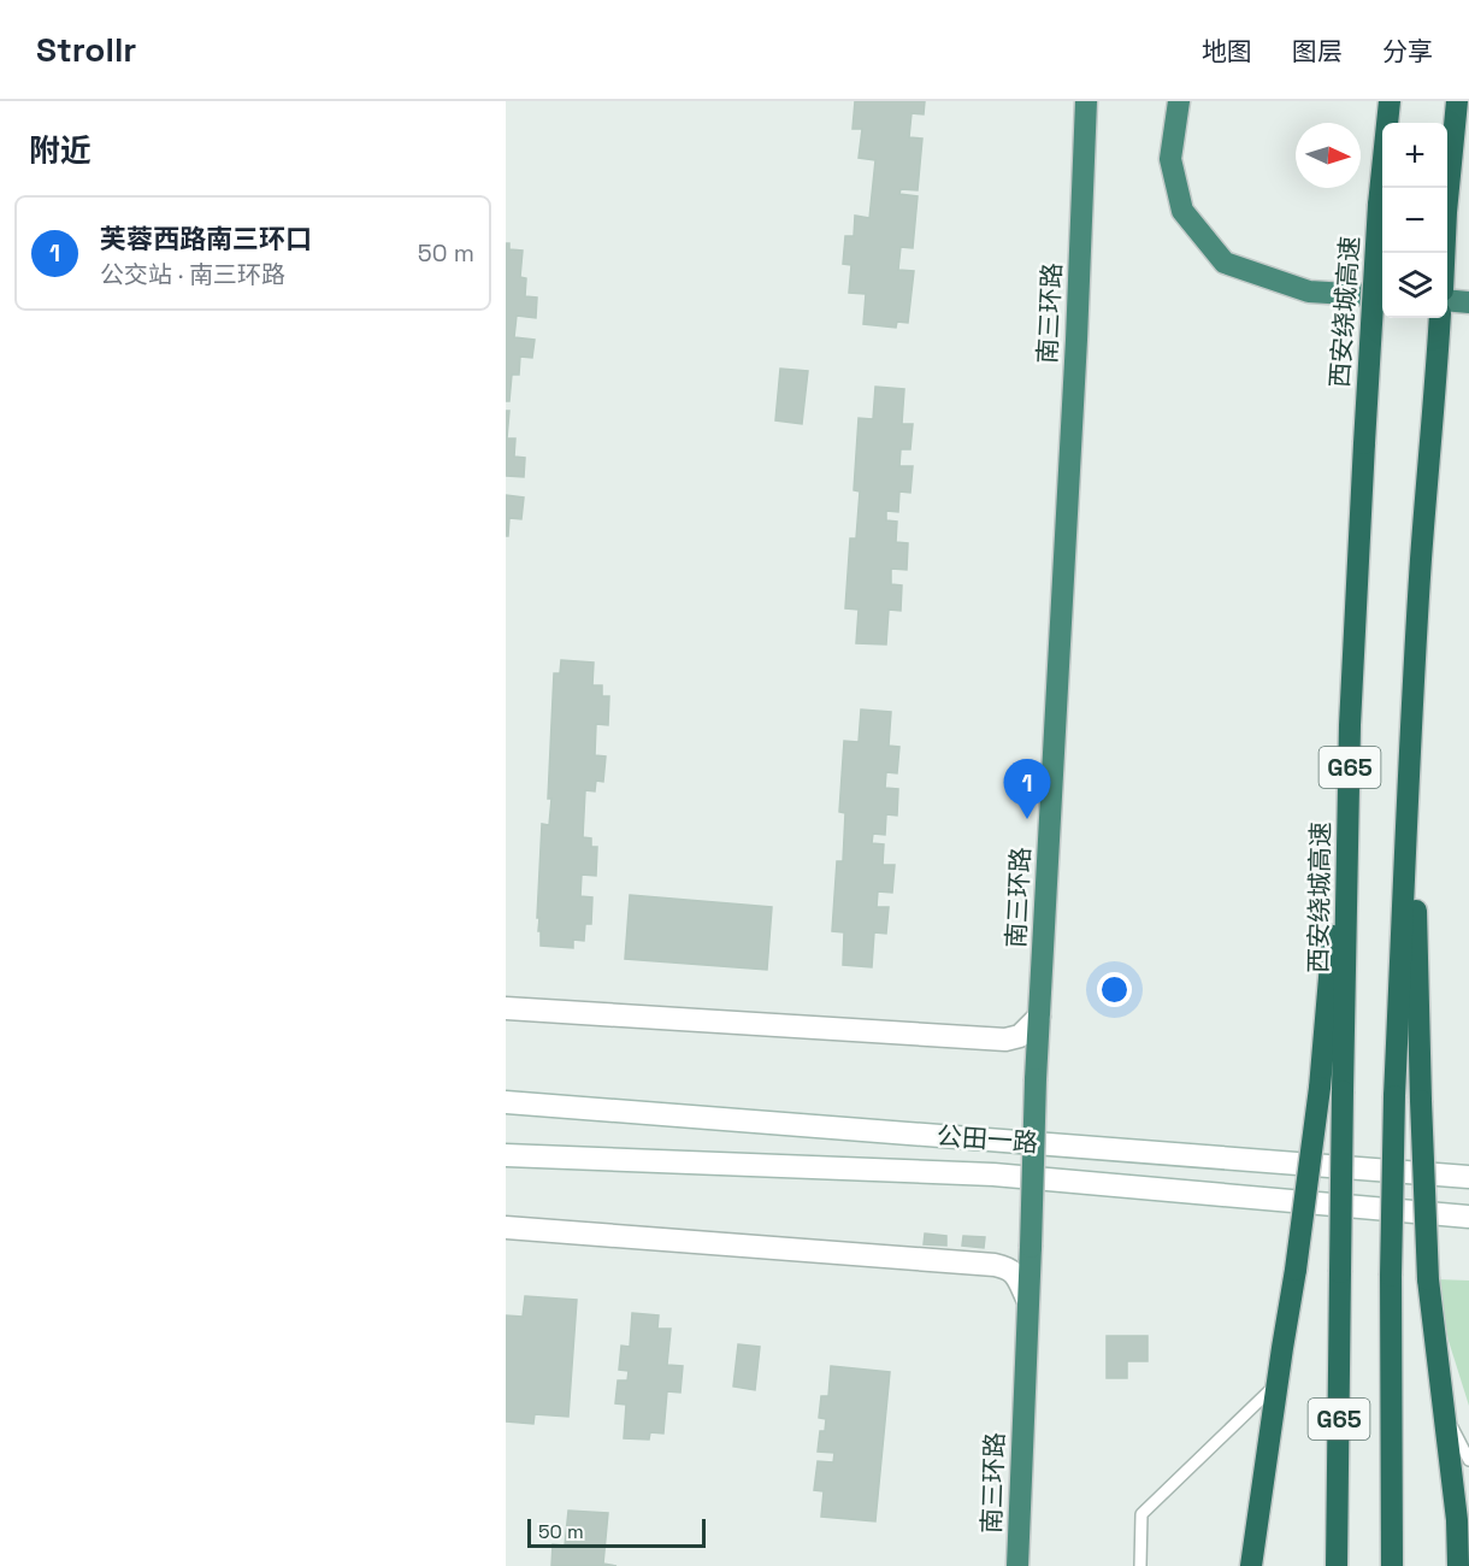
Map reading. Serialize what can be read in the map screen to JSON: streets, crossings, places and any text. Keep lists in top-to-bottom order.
{
  "streets": {
    "highway": ["西安绕城高速", "南三环路", "G65"],
    "main road": ["公田一路"]
  },
  "scale_bar": "50 m",
  "north": "right",
  "page": {
    "header": "Strollr",
    "nav": ["地图", "图层", "分享"],
    "heading": "附近",
    "map_buttons": ["+", "−"],
    "list": [
      {
        "mark": "1",
        "name": "芙蓉西路南三环口",
        "note": "公交站 · 南三环路",
        "value": "50 m"
      }
    ],
    "pins": "1",
    "scale": "50 m"
  }
}
